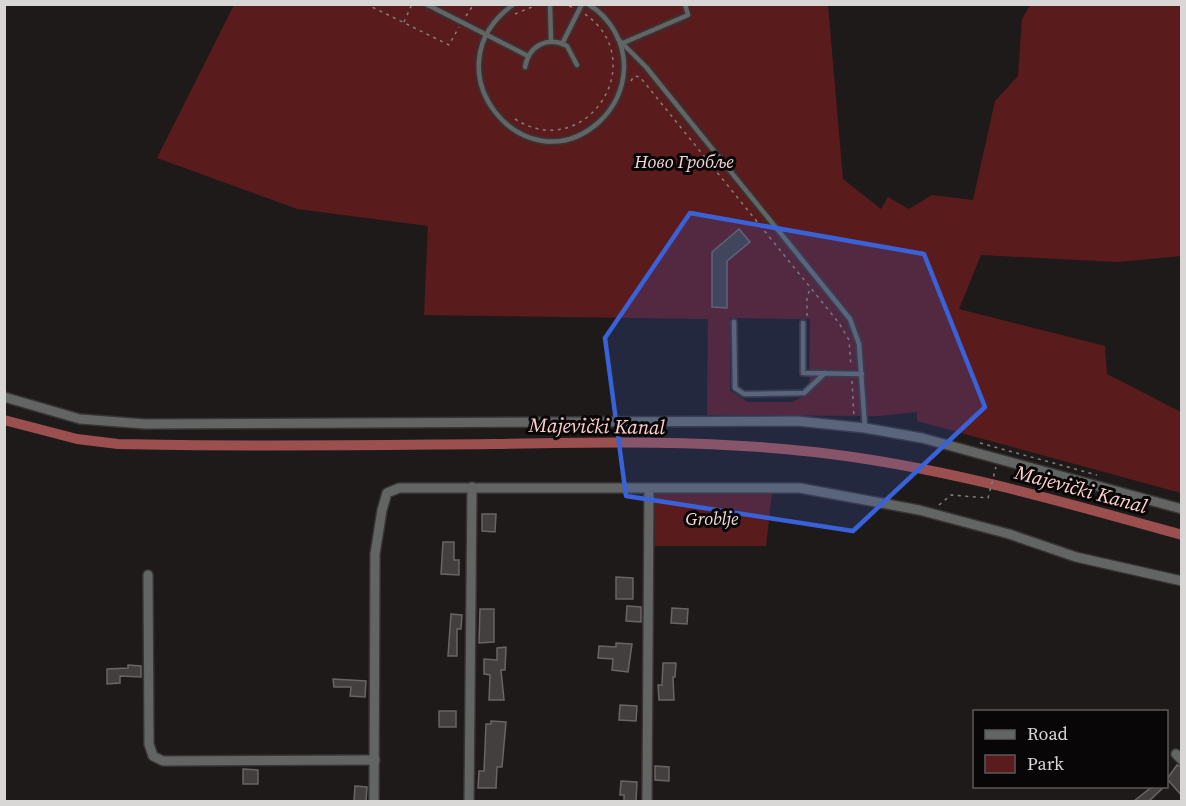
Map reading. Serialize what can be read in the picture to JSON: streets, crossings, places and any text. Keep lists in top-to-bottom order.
{
  "water": ["Majevički Kanal"],
  "parks": ["Ново Гробље", "Groblje"],
  "legend": ["Road", "Park"]
}
